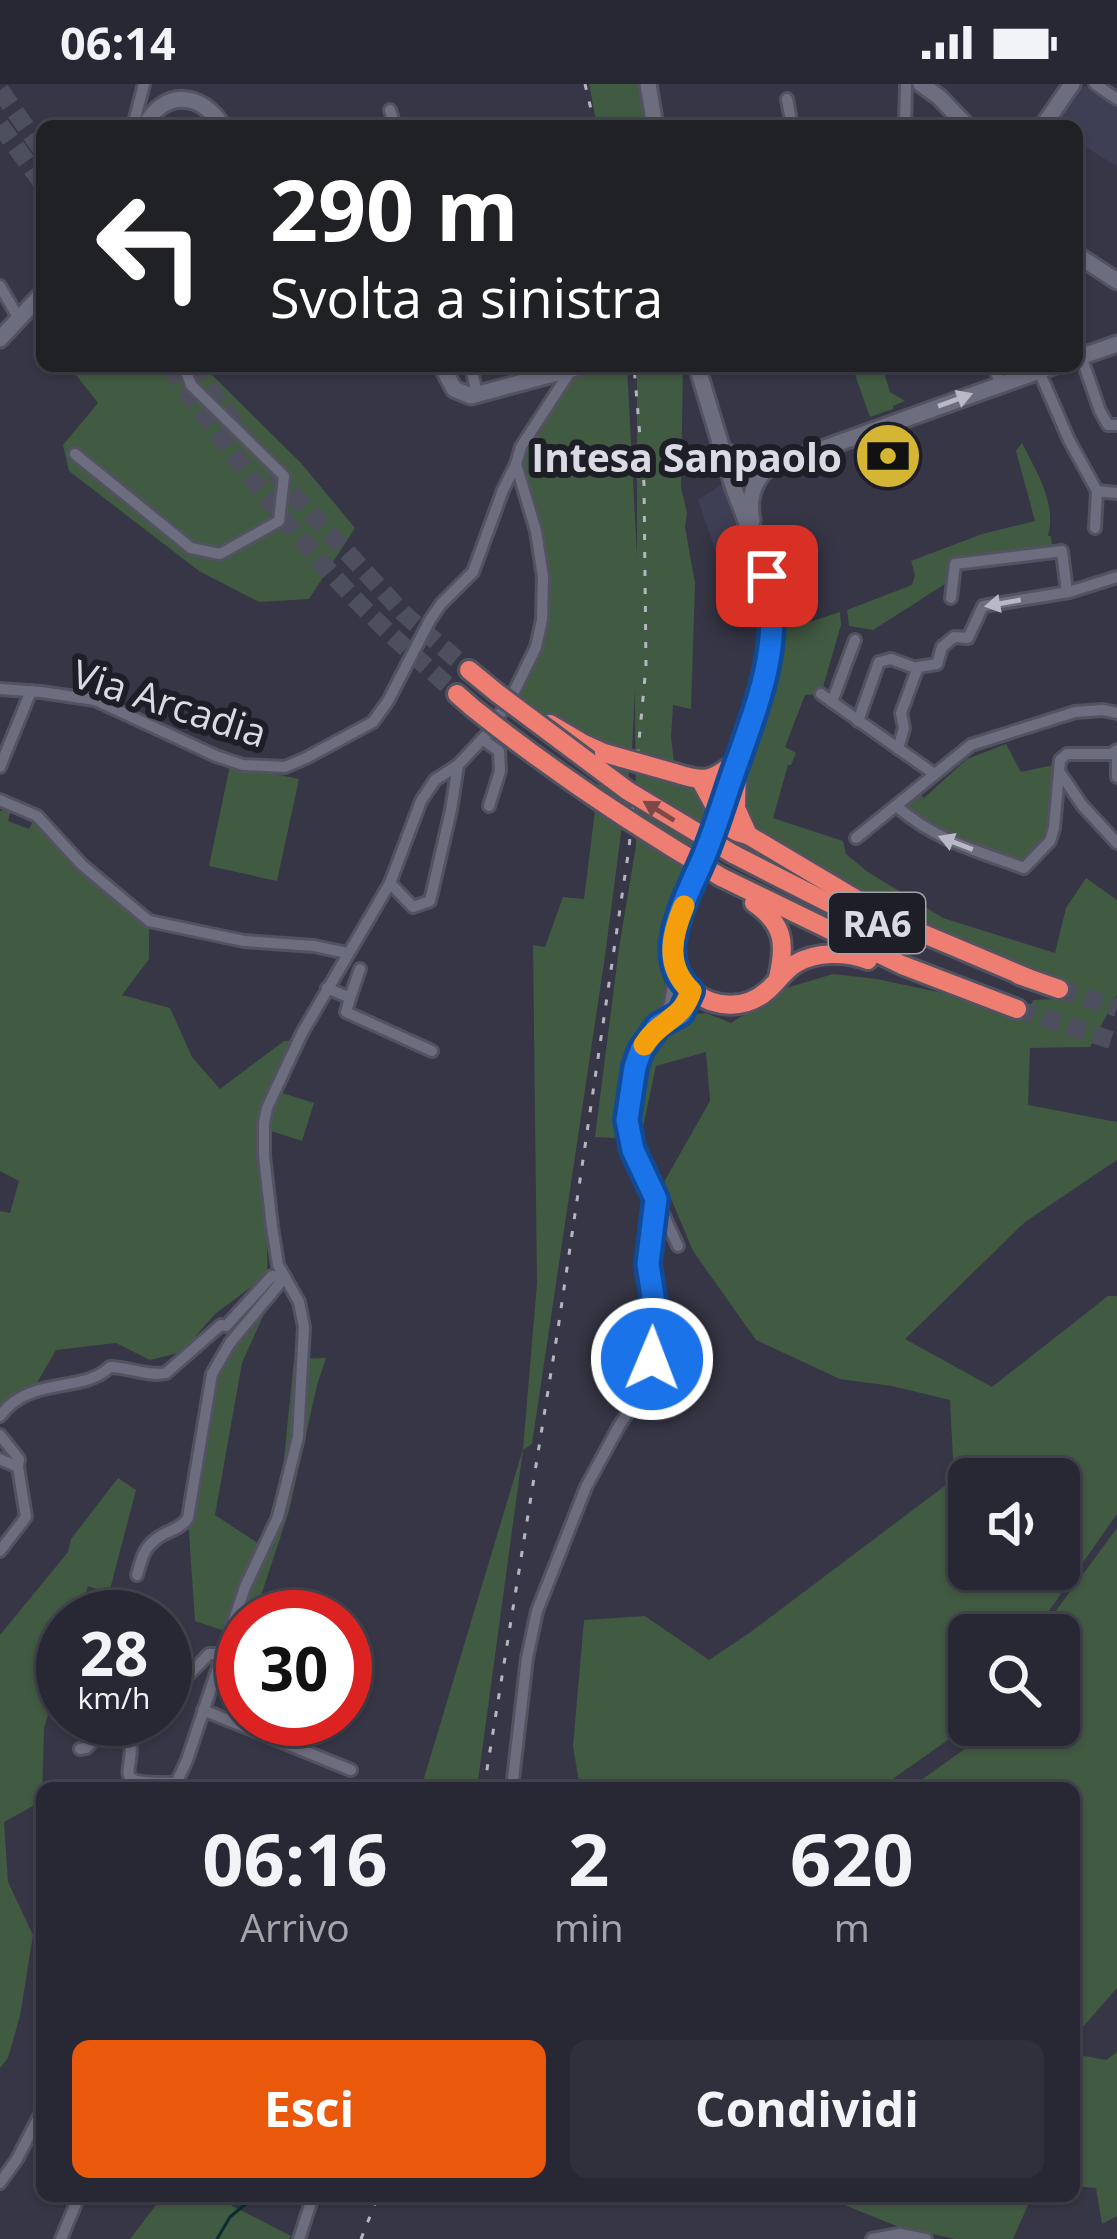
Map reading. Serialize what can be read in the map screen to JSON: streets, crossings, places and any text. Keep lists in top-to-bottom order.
{
  "streets": {
    "highway": ["RA6"],
    "street": ["Via Arcadia"]
  },
  "places": {
    "bank": ["Intesa Sanpaolo"]
  },
  "page": {
    "status": "06:14",
    "turn": ["290 m", "Svolta a sinistra"],
    "speed": "28 km/h",
    "limit": "30",
    "eta": [
      "06:16",
      "Arrivo",
      "2",
      "min",
      "620",
      "m"
    ],
    "buttons": ["Esci", "Condividi"]
  }
}
